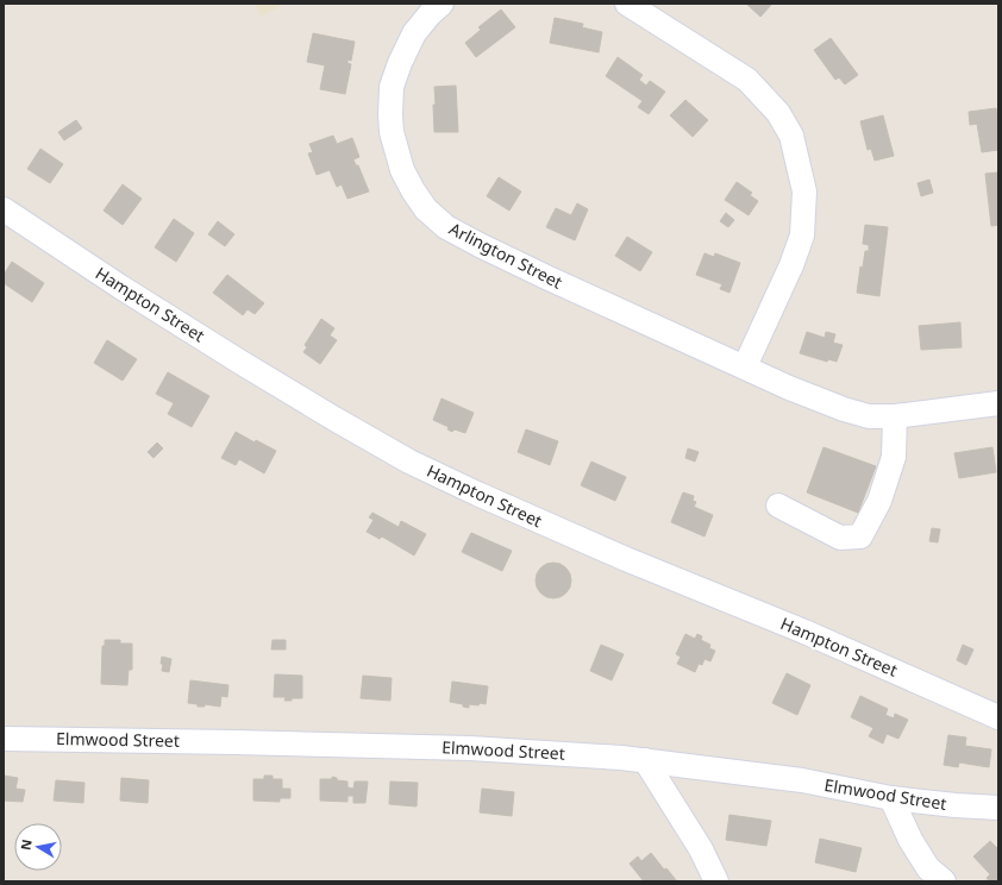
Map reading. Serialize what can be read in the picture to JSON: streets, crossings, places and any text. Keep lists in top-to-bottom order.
{
  "streets": {
    "street": ["Arlington Street", "Hampton Street", "Elmwood Street"]
  },
  "north": "left"
}
